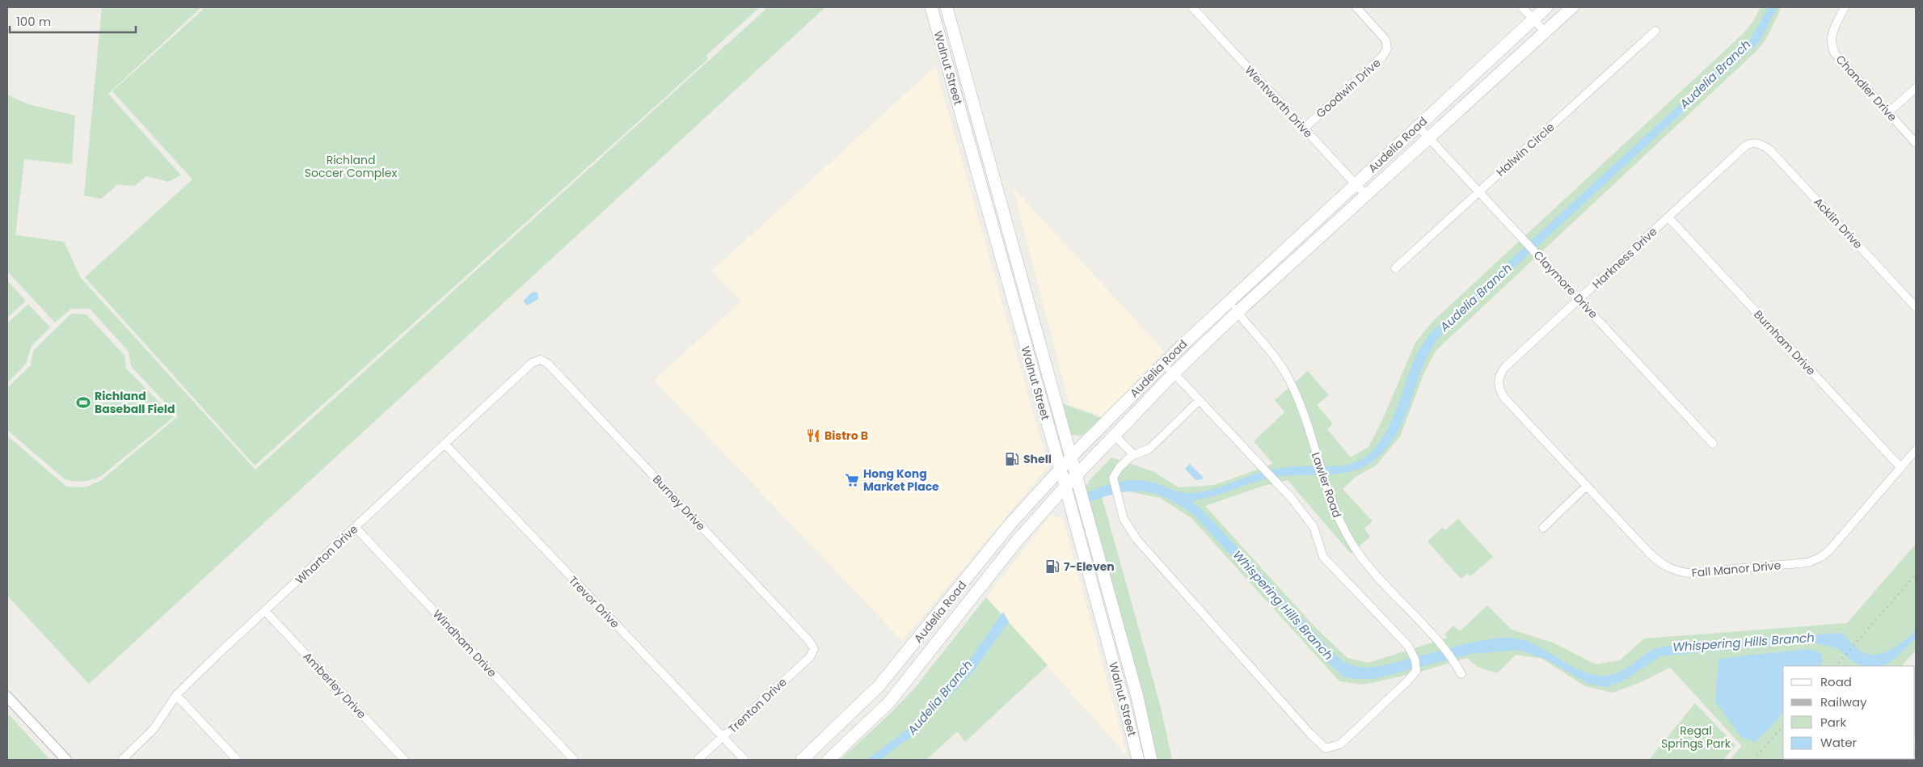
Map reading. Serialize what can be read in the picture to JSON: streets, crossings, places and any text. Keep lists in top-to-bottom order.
{
  "streets": {
    "main road": ["Walnut Street", "Audelia Road"],
    "street": [
      "Goodwin Drive",
      "Chandler Drive",
      "Wentworth Drive",
      "Halwin Circle",
      "Acklin Drive",
      "Harkness Drive",
      "Claymore Drive",
      "Burnham Drive",
      "Lawler Road",
      "Burney Drive",
      "Wharton Drive",
      "Fall Manor Drive",
      "Trevor Drive",
      "Windham Drive",
      "Amberley Drive",
      "Trenton Drive"
    ]
  },
  "crossings": [
    ["Walnut Street", "Audelia Road"],
    ["Goodwin Drive", "Wentworth Drive"],
    ["Wentworth Drive", "Audelia Road"],
    ["Audelia Road", "Claymore Drive"],
    ["Audelia Road", "Lawler Road"],
    ["Halwin Circle", "Claymore Drive"],
    ["Acklin Drive", "Harkness Drive"],
    ["Harkness Drive", "Claymore Drive"],
    ["Harkness Drive", "Burnham Drive"],
    ["Harkness Drive", "Fall Manor Drive"],
    ["Burnham Drive", "Fall Manor Drive"],
    ["Burney Drive", "Wharton Drive"],
    ["Burney Drive", "Trenton Drive"],
    ["Wharton Drive", "Trevor Drive"],
    ["Wharton Drive", "Windham Drive"],
    ["Wharton Drive", "Amberley Drive"],
    ["Trevor Drive", "Trenton Drive"]
  ],
  "water": ["Audelia Branch", "Whispering Hills Branch"],
  "parks": ["Richland Soccer Complex", "Regal Springs Park"],
  "places": {
    "sports": ["Richland Baseball Field"],
    "restaurant": ["Bistro B"],
    "fuel station": ["Shell", "7-Eleven"],
    "supermarket": ["Hong Kong Market Place"]
  },
  "legend": [
    "Road",
    "Railway",
    "Park",
    "Water"
  ],
  "scale_bar": "100 m"
}
